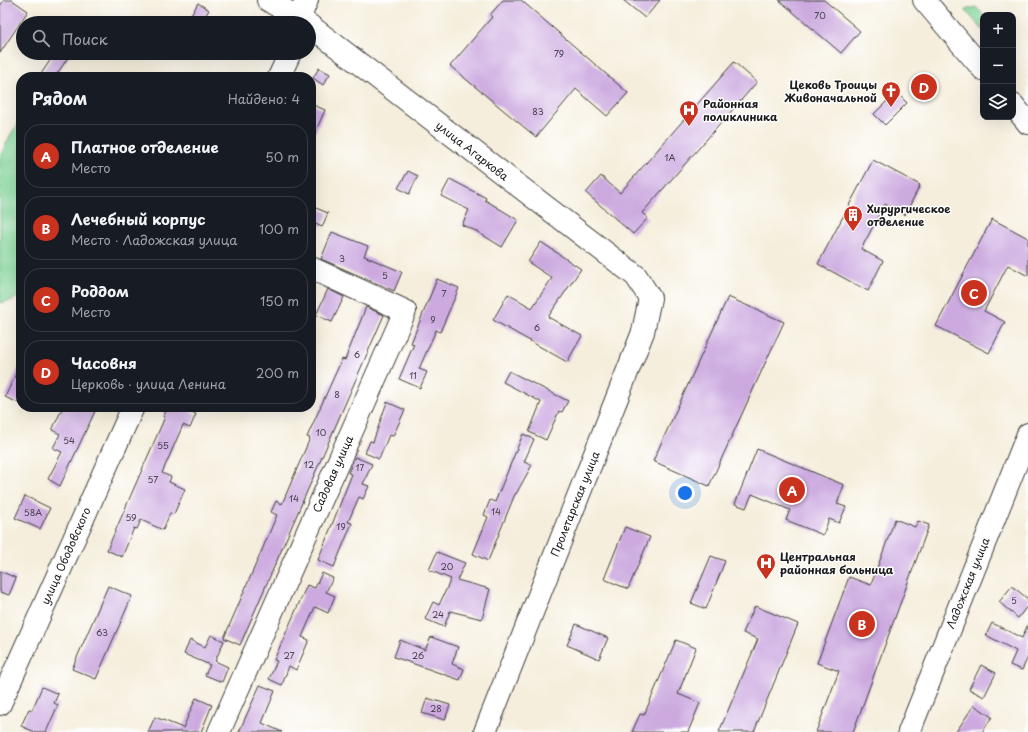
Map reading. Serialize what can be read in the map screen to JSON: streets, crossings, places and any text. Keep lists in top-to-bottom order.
{
  "streets": {
    "street": [
      "улица Агаркова",
      "Садовая улица",
      "Пролетарская улица",
      "улица Ободовского",
      "Ладожская улица"
    ]
  },
  "crossings": [
    ["улица Агаркова", "Пролетарская улица"]
  ],
  "places": {
    "church": ["Цековь Троицы Живоначальной"],
    "hospital": ["Районная поликлиника", "Центральная районная больница"],
    "building": ["Хирургическое отделение"]
  },
  "house_numbers": [
    "70",
    "79",
    "83",
    "1А",
    "3",
    "5",
    "7",
    "9",
    "6",
    "6",
    "11",
    "8",
    "10",
    "54",
    "55",
    "12",
    "17",
    "57",
    "14",
    "14",
    "58А",
    "59",
    "19",
    "20",
    "5",
    "24",
    "63",
    "27",
    "26",
    "28"
  ],
  "page": {
    "map_buttons": ["+", "−"],
    "search": "Поиск",
    "pins": [
      "D",
      "C",
      "A",
      "B"
    ],
    "heading": ["Рядом", "Найдено: 4"],
    "list": [
      {
        "mark": "A",
        "name": "Платное отделение",
        "note": "Место",
        "value": "50 m"
      },
      {
        "mark": "B",
        "name": "Лечебный корпус",
        "note": "Место · Ладожская улица",
        "value": "100 m"
      },
      {
        "mark": "C",
        "name": "Роддом",
        "note": "Место",
        "value": "150 m"
      },
      {
        "mark": "D",
        "name": "Часовня",
        "note": "Церковь · улица Ленина",
        "value": "200 m"
      }
    ]
  }
}
